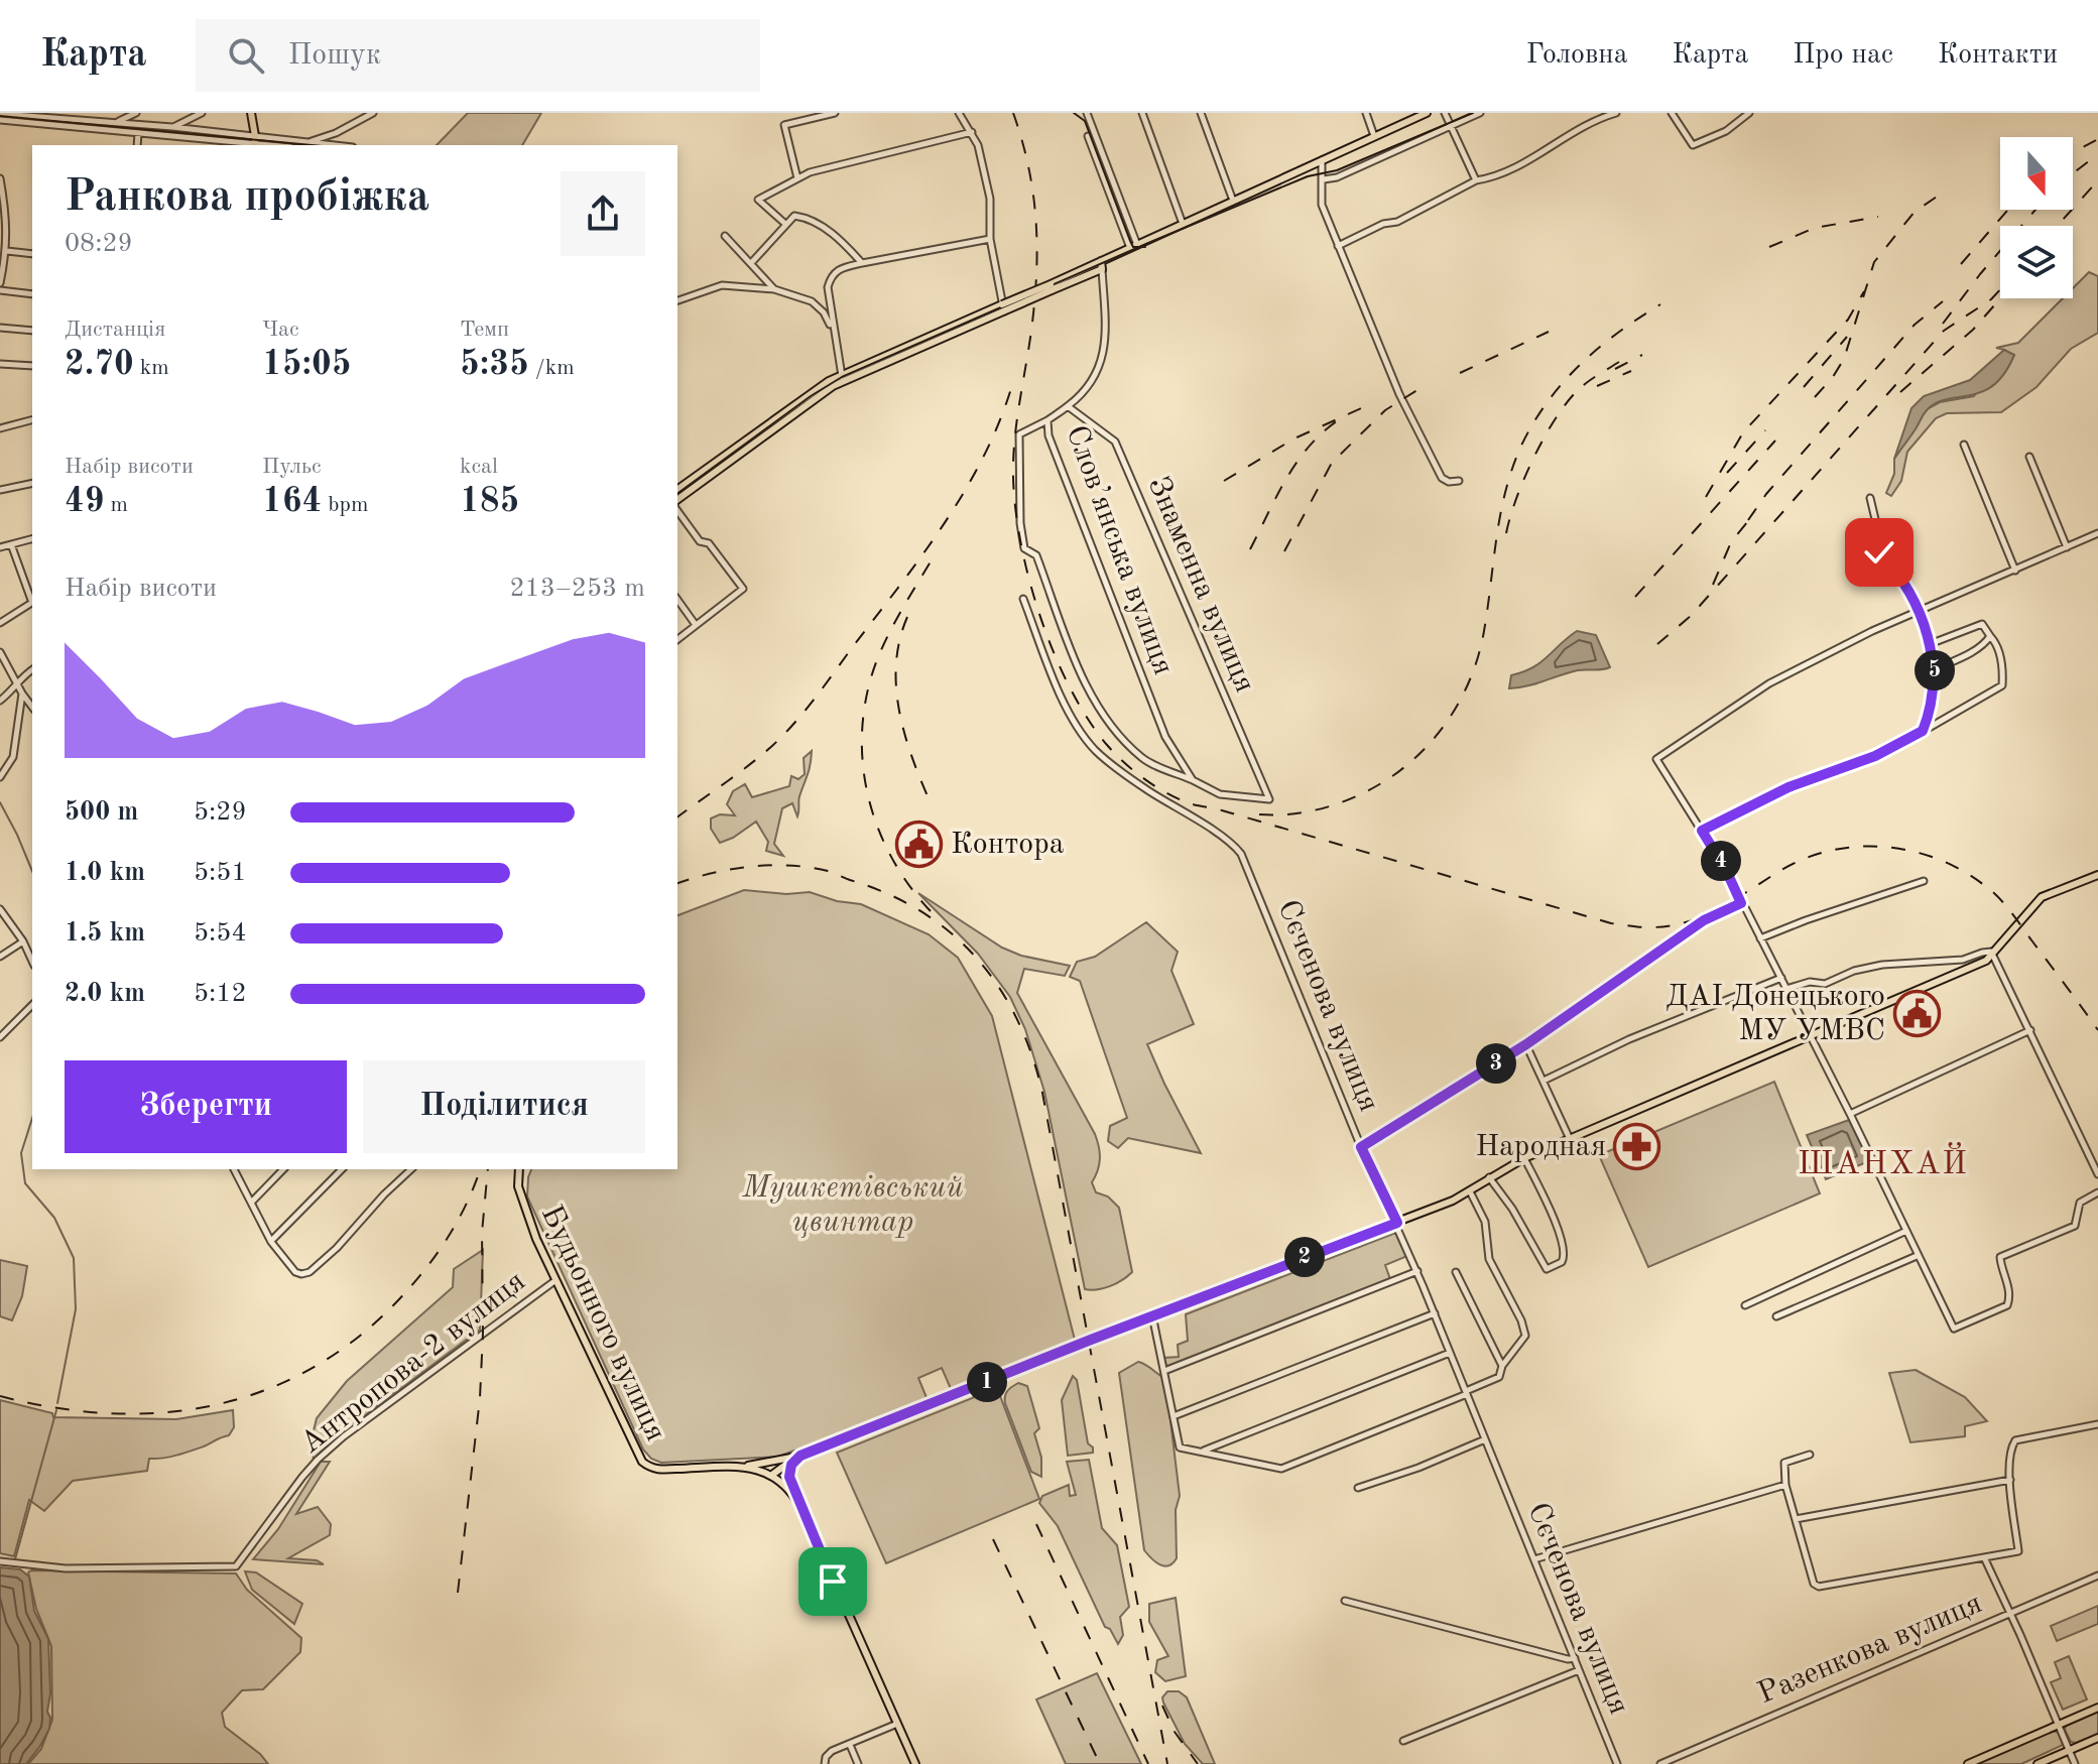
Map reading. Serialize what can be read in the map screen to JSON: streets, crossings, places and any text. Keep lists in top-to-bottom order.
{
  "streets": {
    "main road": ["Будьонного вулиця"],
    "street": [
      "Слов’янська вулиця",
      "Знаменна вулиця",
      "Сєченова вулиця",
      "Антропова-2 вулиця",
      "Разенкова вулиця"
    ]
  },
  "crossings": [
    ["Слов’янська вулиця", "Знаменна вулиця"],
    ["Будьонного вулиця", "Антропова-2 вулиця"]
  ],
  "districts": ["ШАНХАЙ"],
  "parks": ["Мушкетівський цвинтар"],
  "places": {
    "public building": ["Контора", "ДАІ Донецького МУ УМВС"],
    "pharmacy": ["Народная"]
  },
  "north": "bottom",
  "page": {
    "header": "Карта",
    "search": "Пошук",
    "nav": [
      "Головна",
      "Карта",
      "Про нас",
      "Контакти"
    ],
    "heading": ["Ранкова пробіжка", "08:29"],
    "stats": [
      ["Дистанція", "2.70 km"],
      ["Час", "15:05"],
      ["Темп", "5:35 /km"],
      ["Набір висоти", "49 m"],
      ["Пульс", "164 bpm"],
      ["kcal", "185"]
    ],
    "chart": ["Набір висоти", "213–253 m"],
    "pins": [
      "5",
      "4",
      "3",
      "2",
      "1"
    ],
    "list": [
      {
        "name": "500 m",
        "note": "5:29"
      },
      {
        "name": "1.0 km",
        "note": "5:51"
      },
      {
        "name": "1.5 km",
        "note": "5:54"
      },
      {
        "name": "2.0 km",
        "note": "5:12"
      }
    ],
    "buttons": ["Зберегти", "Поділитися"]
  }
}
